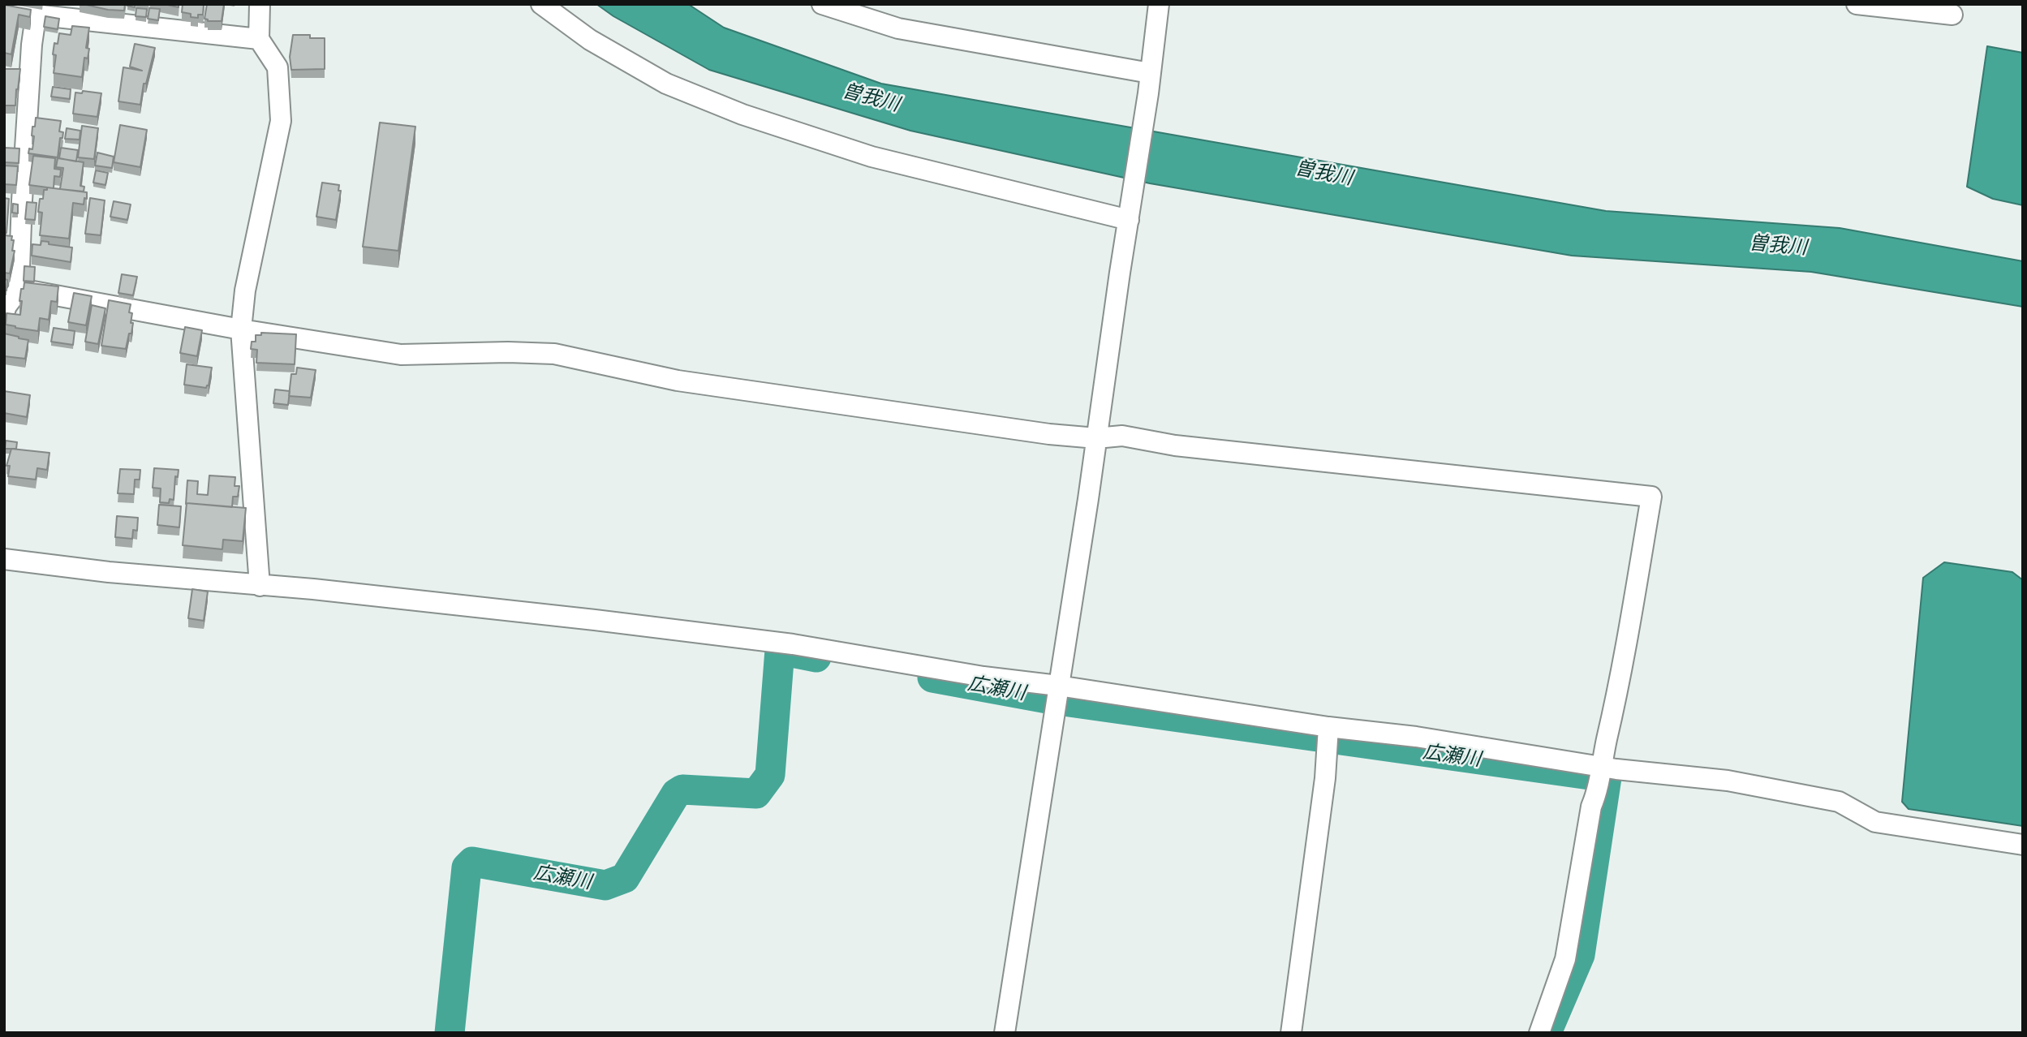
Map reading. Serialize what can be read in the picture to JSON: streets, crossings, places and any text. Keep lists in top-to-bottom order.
{
  "water": ["曽我川", "広瀬川"]
}
